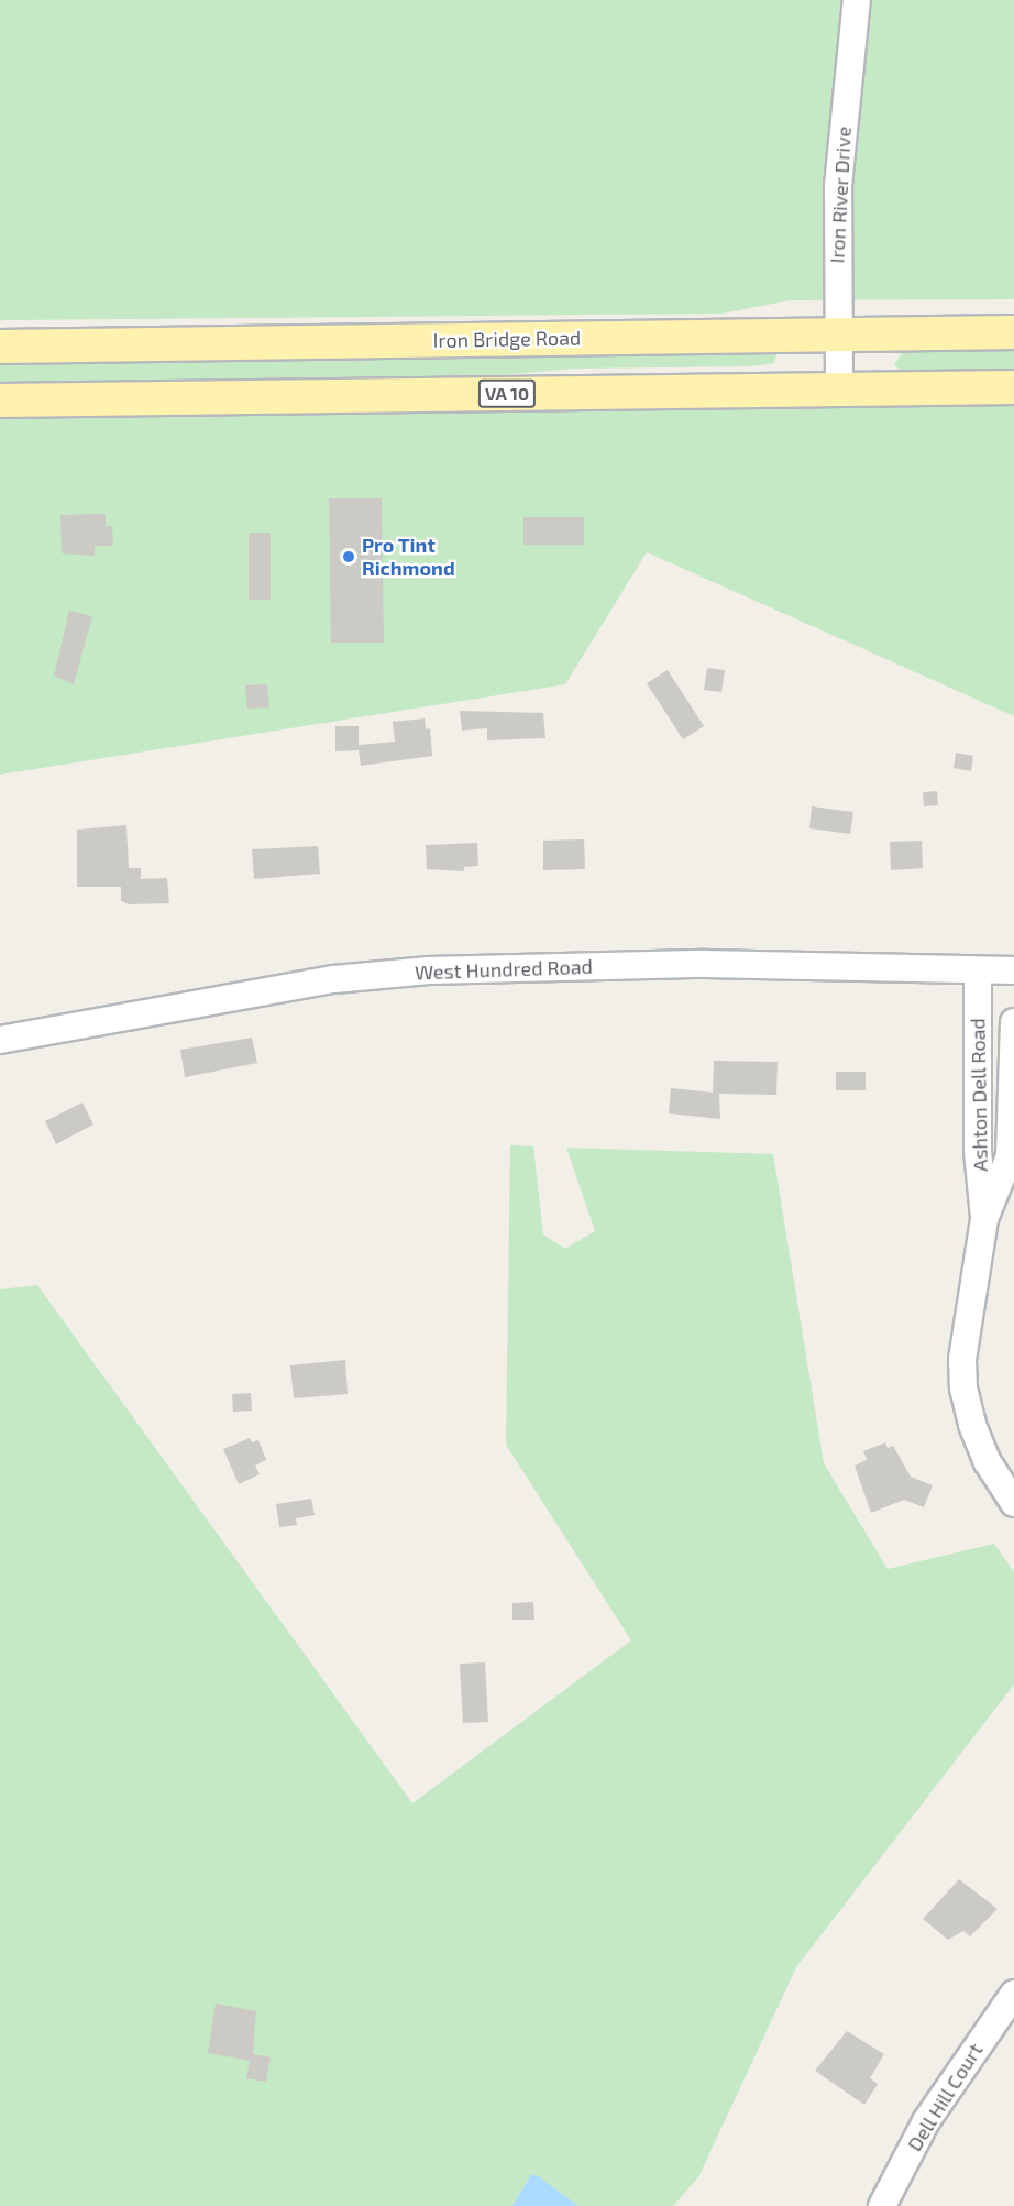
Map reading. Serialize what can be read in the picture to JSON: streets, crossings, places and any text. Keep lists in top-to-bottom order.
{
  "streets": {
    "main road": ["Iron Bridge Road", "VA 10"],
    "street": [
      "Iron River Drive",
      "West Hundred Road",
      "Ashton Dell Road",
      "Dell Hill Court"
    ]
  },
  "crossings": [
    ["Iron River Drive", "Iron Bridge Road"],
    ["Iron River Drive", "VA 10"],
    ["West Hundred Road", "Ashton Dell Road"]
  ],
  "places": ["Pro Tint Richmond"]
}
